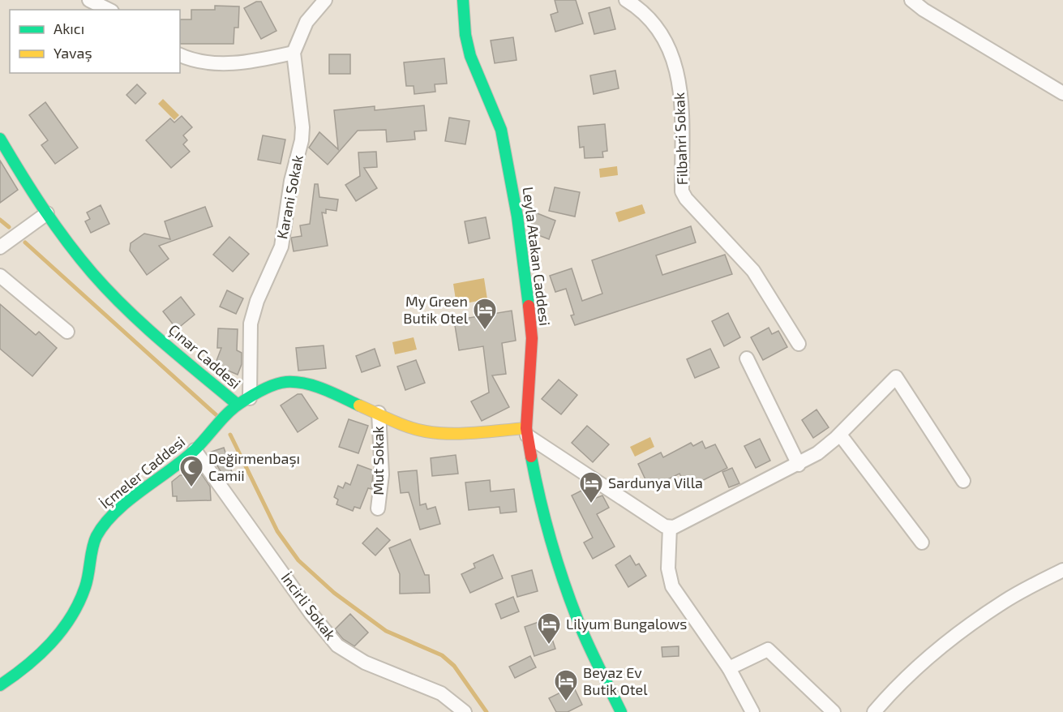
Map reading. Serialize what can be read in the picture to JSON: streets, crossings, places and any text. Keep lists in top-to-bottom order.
{
  "streets": {
    "street": [
      "Filbahri Sokak",
      "Karani Sokak",
      "Leyla Atakan Caddesi",
      "Çınar Caddesi",
      "Mut Sokak",
      "İçmeler Caddesi",
      "İncirli Sokak"
    ]
  },
  "crossings": [
    ["Karani Sokak", "Çınar Caddesi"],
    ["Karani Sokak", "İçmeler Caddesi"],
    ["Leyla Atakan Caddesi", "Çınar Caddesi"],
    ["Çınar Caddesi", "Mut Sokak"],
    ["Çınar Caddesi", "İçmeler Caddesi"],
    ["İçmeler Caddesi", "İncirli Sokak"]
  ],
  "places": {
    "hotel": [
      "My Green Butik Otel",
      "Sardunya Villa",
      "Lilyum Bungalows",
      "Beyaz Ev Butik Otel"
    ],
    "mosque": ["Değirmenbaşı Camii"]
  },
  "legend": ["Akıcı", "Yavaş"]
}
